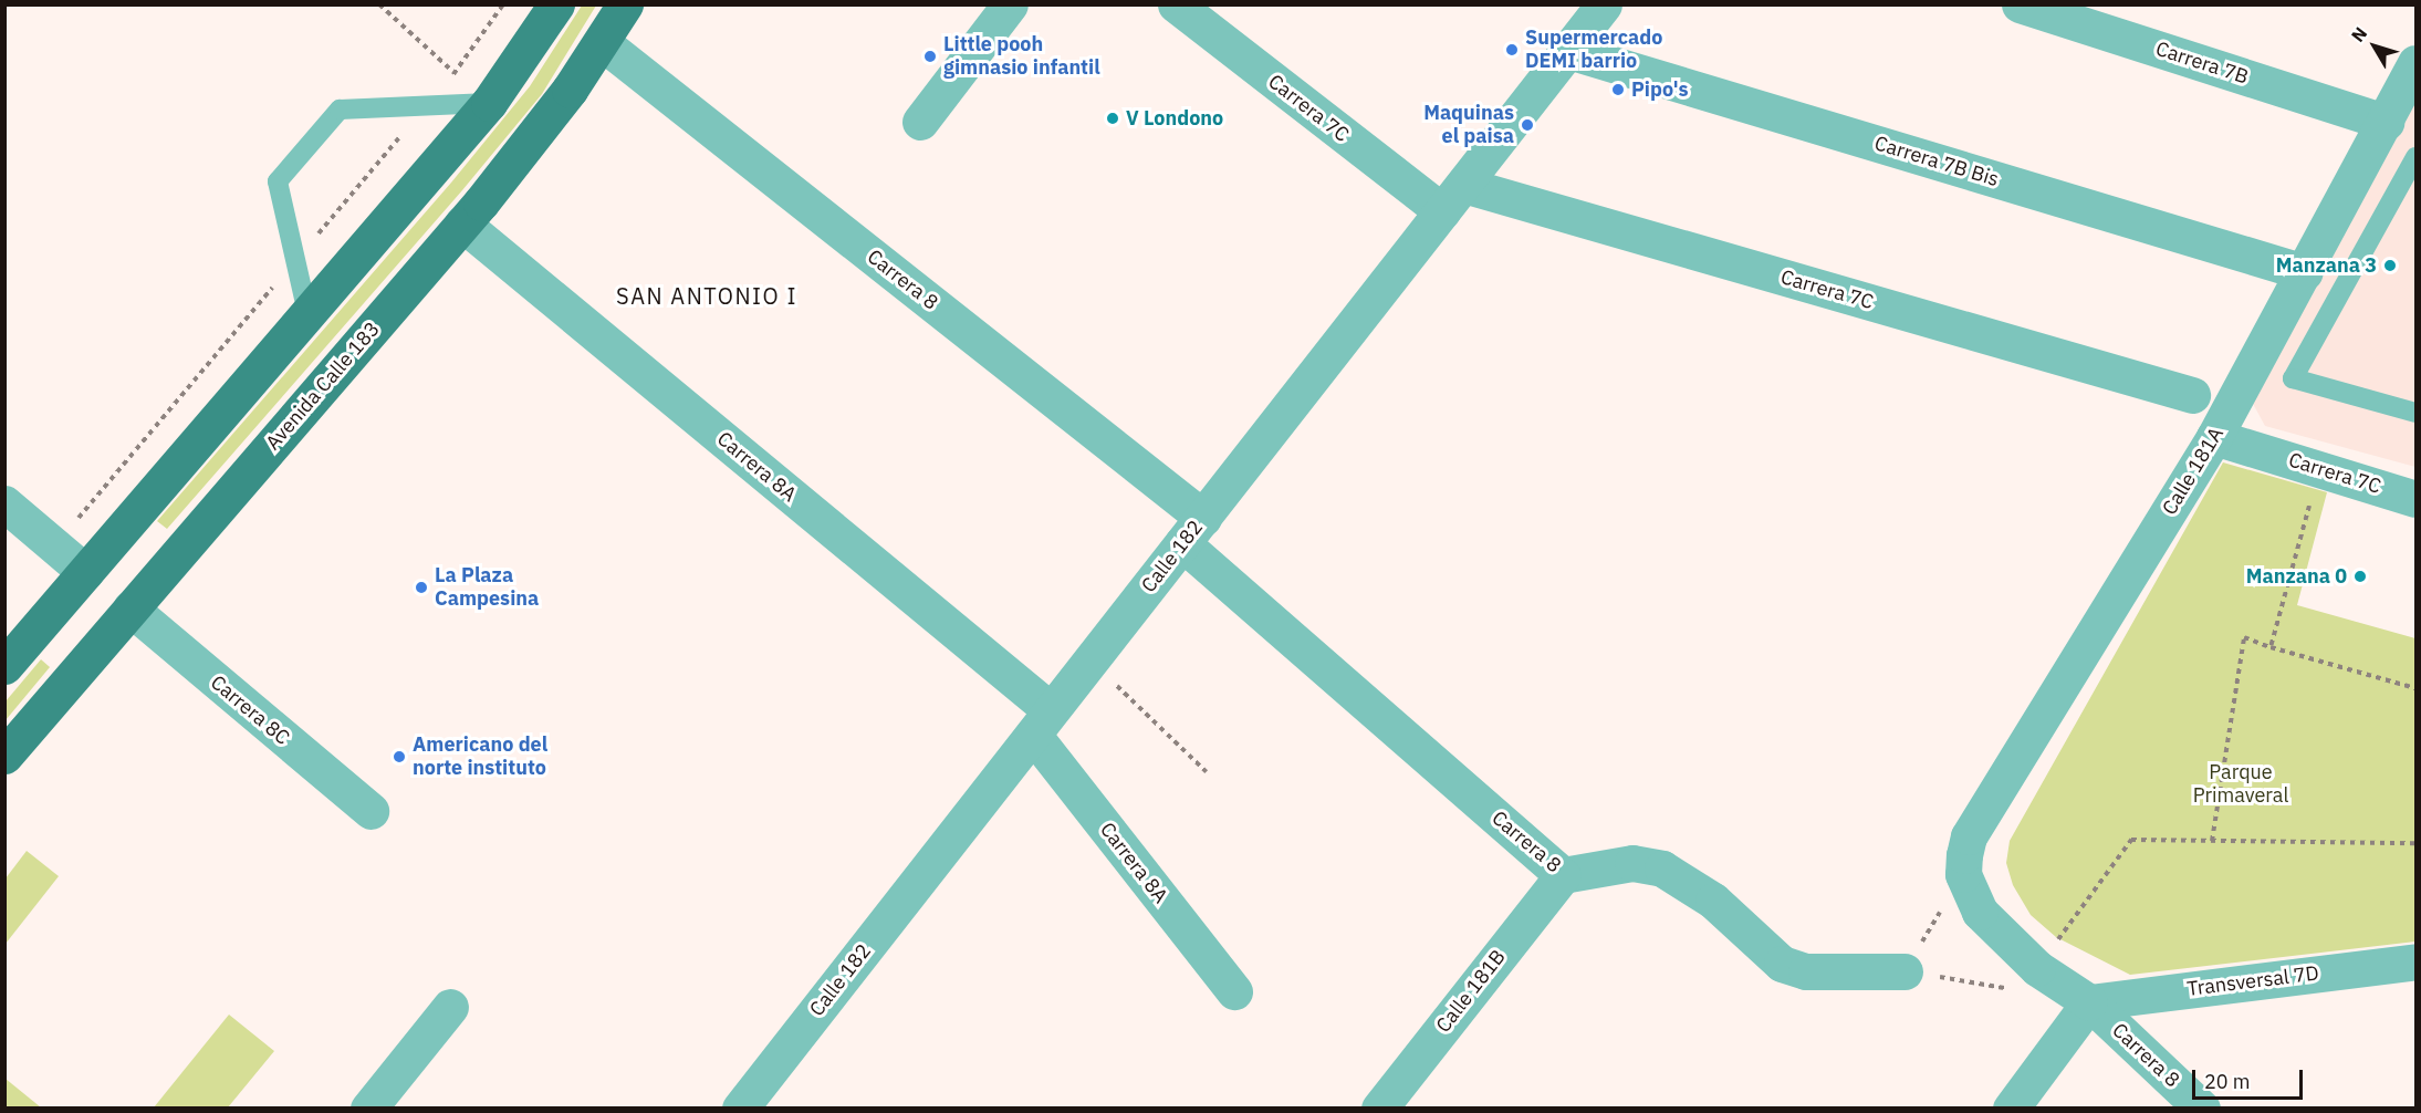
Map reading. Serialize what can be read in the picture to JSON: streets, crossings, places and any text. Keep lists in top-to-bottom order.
{
  "streets": {
    "main road": ["Avenida Calle 183"],
    "street": [
      "Carrera 7B",
      "Carrera 7C",
      "Carrera 7B Bis",
      "Carrera 8",
      "Carrera 8A",
      "Calle 181A",
      "Calle 182",
      "Carrera 8C",
      "Transversal 7D",
      "Calle 181B"
    ]
  },
  "crossings": [
    ["Carrera 7B", "Calle 181A"],
    ["Carrera 7C", "Calle 181A"],
    ["Carrera 7C", "Calle 182"],
    ["Carrera 7B Bis", "Calle 181A"],
    ["Carrera 7B Bis", "Calle 182"],
    ["Carrera 8", "Avenida Calle 183"],
    ["Carrera 8", "Calle 181A"],
    ["Carrera 8", "Calle 182"],
    ["Carrera 8", "Transversal 7D"],
    ["Carrera 8", "Calle 181B"],
    ["Avenida Calle 183", "Carrera 8A"],
    ["Avenida Calle 183", "Carrera 8C"],
    ["Carrera 8A", "Calle 182"]
  ],
  "districts": ["SAN ANTONIO I"],
  "parks": ["Parque Primaveral"],
  "places": [
    "Supermercado DEMI barrio",
    "Little pooh gimnasio infantil",
    "Pipo's",
    "V Londono",
    "Maquinas el paisa",
    "Manzana 3",
    "Manzana 0",
    "La Plaza Campesina",
    "Americano del norte instituto"
  ],
  "scale_bar": "20 m",
  "north": "top left"
}
